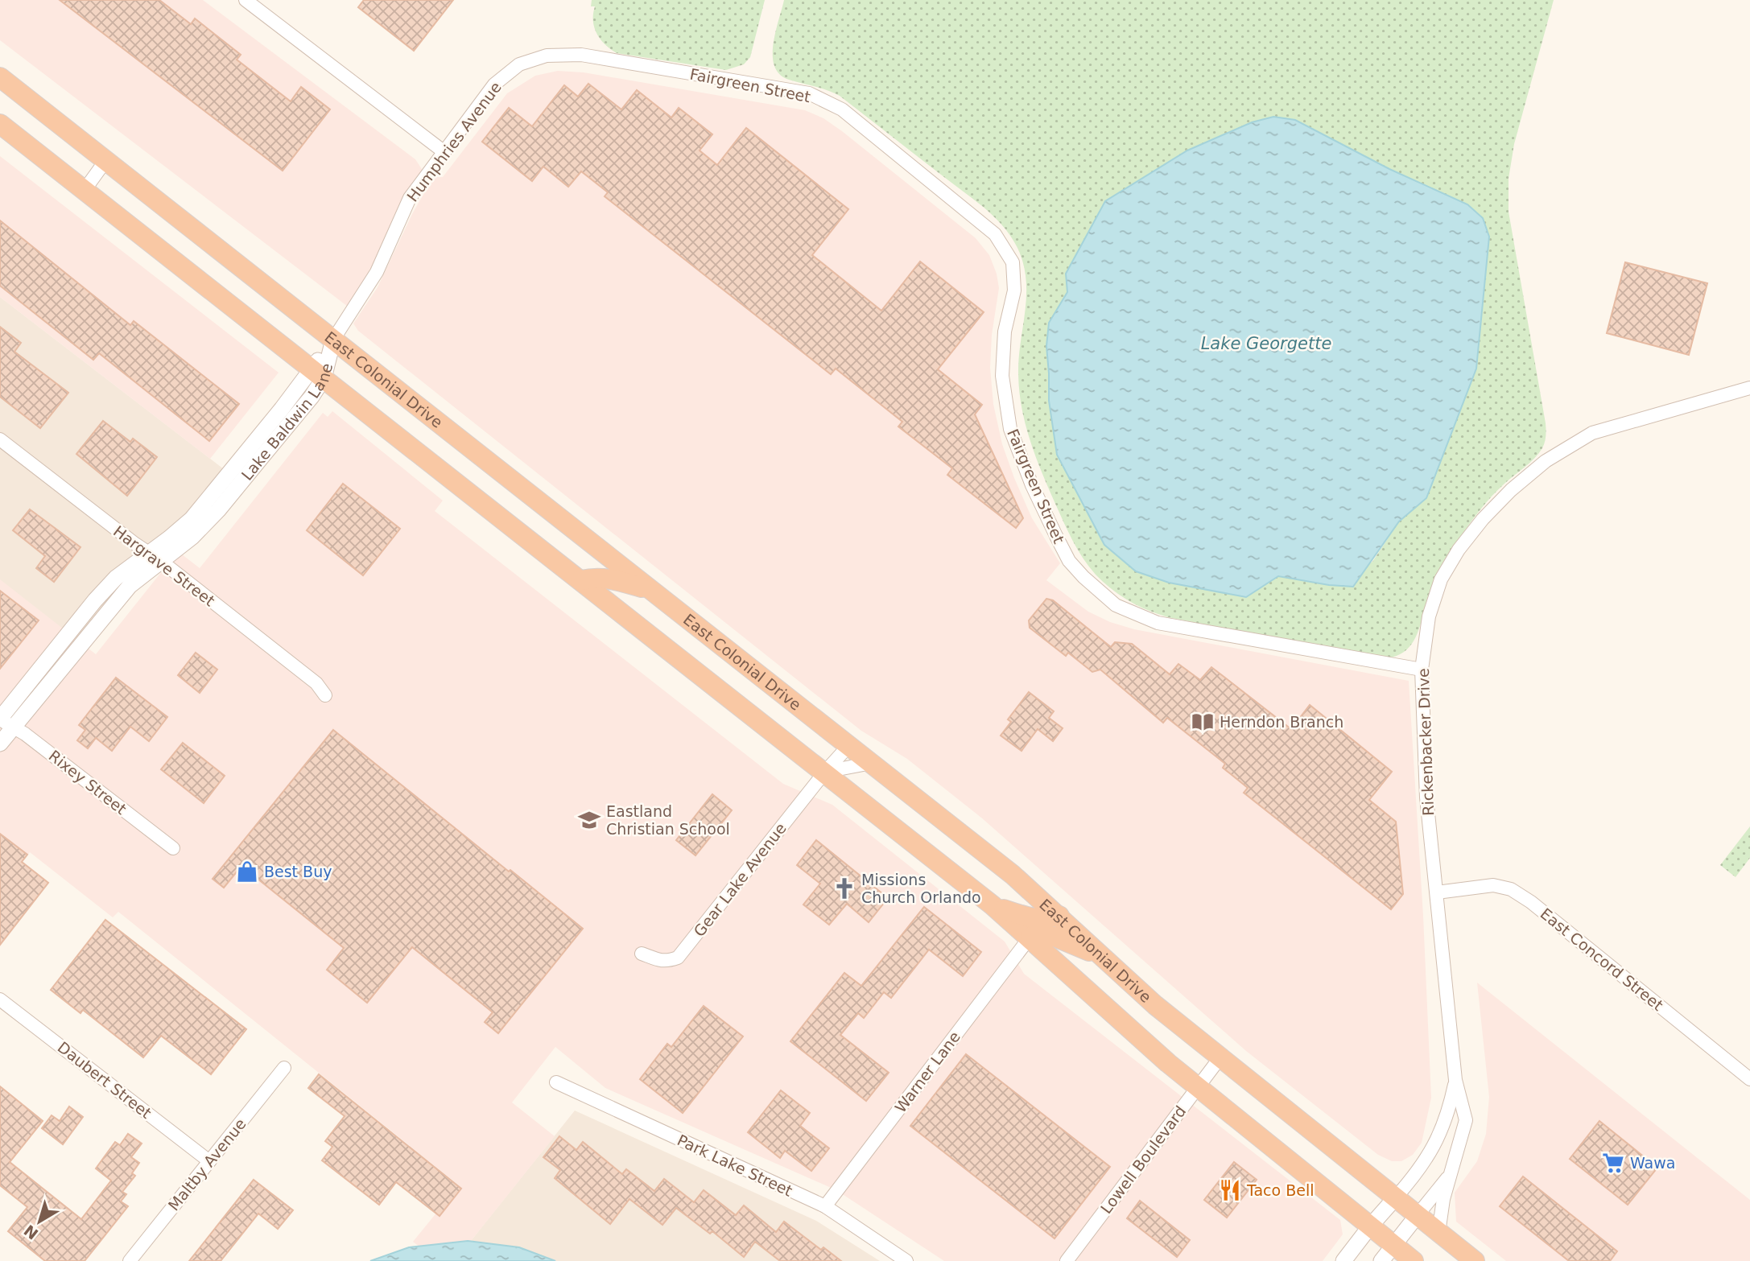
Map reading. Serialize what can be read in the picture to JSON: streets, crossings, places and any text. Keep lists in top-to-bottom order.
{
  "streets": {
    "highway": ["East Colonial Drive"],
    "street": [
      "Fairgreen Street",
      "Humphries Avenue",
      "Lake Baldwin Lane",
      "Hargrave Street",
      "Rickenbacker Drive",
      "Rixey Street",
      "Gear Lake Avenue",
      "East Concord Street",
      "Warner Lane",
      "Daubert Street",
      "Lowell Boulevard",
      "Maltby Avenue",
      "Park Lake Street"
    ]
  },
  "crossings": [
    ["Fairgreen Street", "Humphries Avenue"],
    ["Fairgreen Street", "Rickenbacker Drive"],
    ["Humphries Avenue", "East Colonial Drive"],
    ["Humphries Avenue", "Lake Baldwin Lane"],
    ["East Colonial Drive", "Lake Baldwin Lane"],
    ["East Colonial Drive", "Rickenbacker Drive"],
    ["East Colonial Drive", "Gear Lake Avenue"],
    ["East Colonial Drive", "Lowell Boulevard"],
    ["Lake Baldwin Lane", "Hargrave Street"],
    ["Lake Baldwin Lane", "Rixey Street"],
    ["Rickenbacker Drive", "East Concord Street"],
    ["Warner Lane", "Park Lake Street"],
    ["Daubert Street", "Maltby Avenue"]
  ],
  "water": ["Lake Georgette"],
  "places": {
    "library": ["Herndon Branch"],
    "school or university": ["Eastland Christian School"],
    "shop": ["Best Buy"],
    "church": ["Missions Church Orlando"],
    "supermarket": ["Wawa"],
    "restaurant": ["Taco Bell"]
  },
  "north": "bottom left"
}
